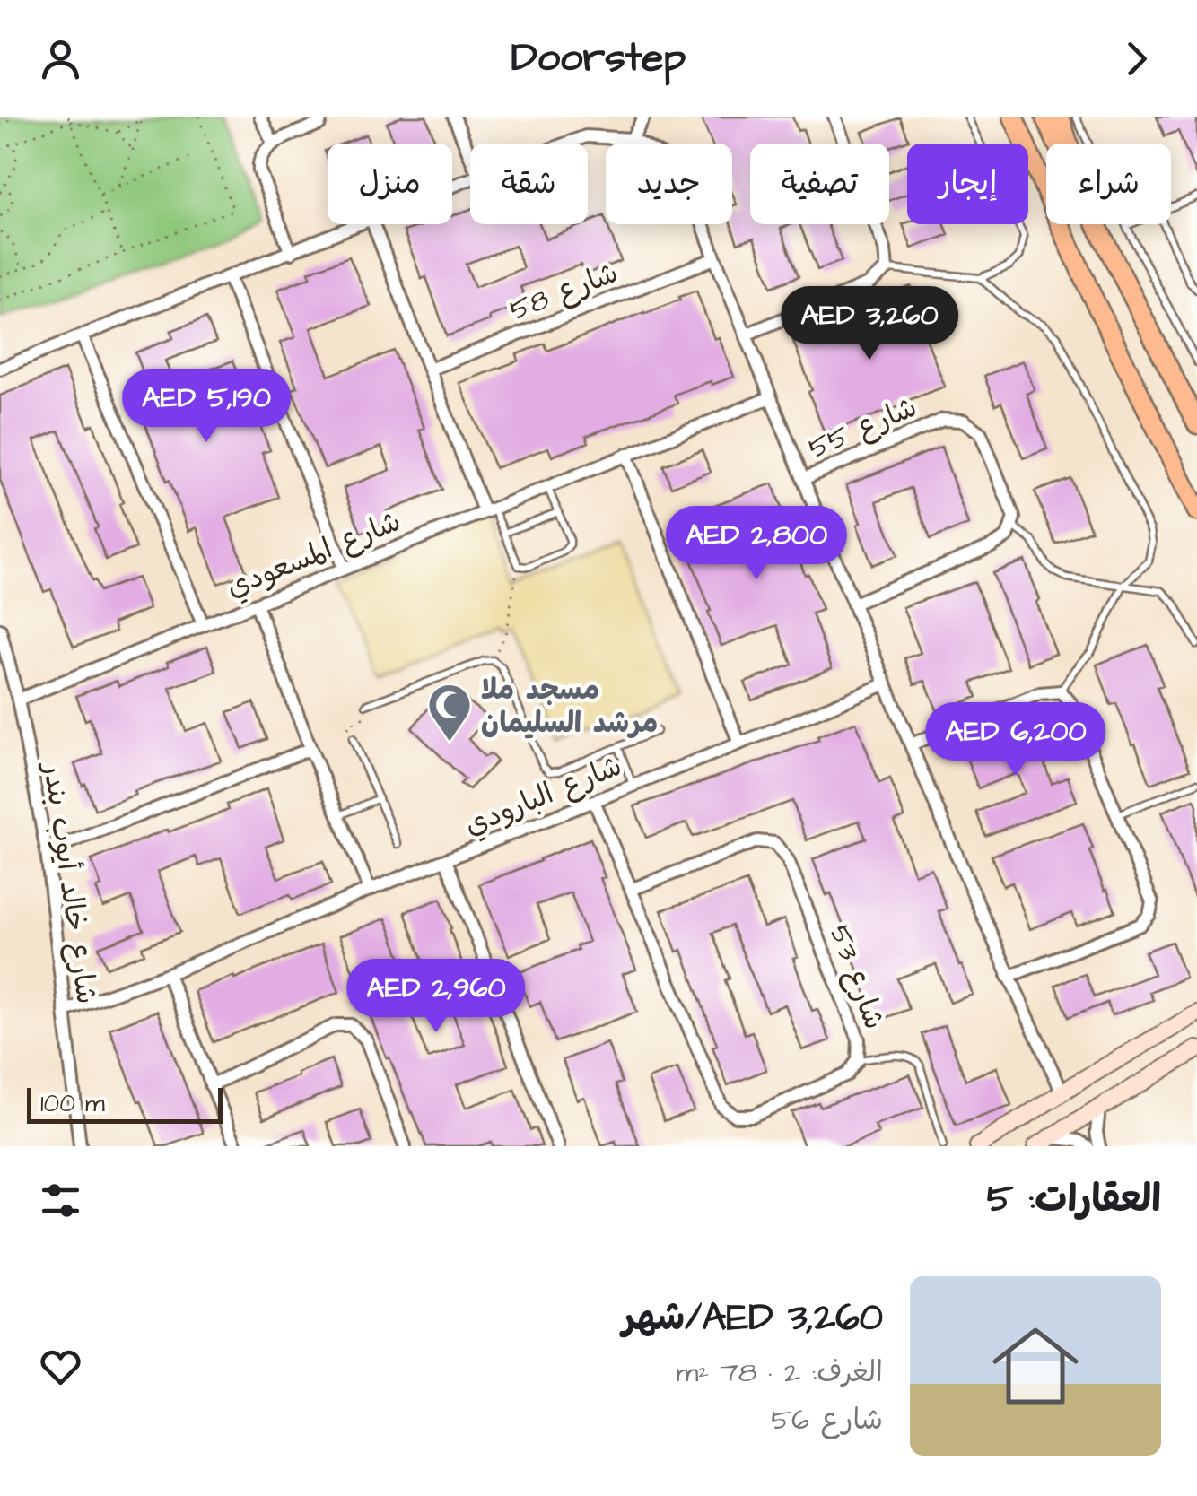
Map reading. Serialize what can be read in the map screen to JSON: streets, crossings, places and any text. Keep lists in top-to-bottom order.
{
  "streets": {
    "street": [
      "شارع 58",
      "شارع 55",
      "شارع المسعودي",
      "شارع البارودي",
      "شارع خالد أيوب بندر",
      "شارع 53"
    ]
  },
  "crossings": [
    ["شارع المسعودي", "شارع خالد أيوب بندر"],
    ["شارع البارودي", "شارع خالد أيوب بندر"],
    ["شارع البارودي", "شارع 53"]
  ],
  "places": {
    "mosque": ["مسجد ملا مرشد السليمان"]
  },
  "scale_bar": "100 m",
  "page": {
    "header": "Doorstep",
    "chip": [
      "شراء",
      "إيجار",
      "تصفية",
      "جديد",
      "شقة",
      "منزل"
    ],
    "price": [
      "AED 3,260",
      "AED 5,190",
      "AED 2,800",
      "AED 6,200",
      "AED 2,960"
    ],
    "scale": "100 m",
    "heading": "العقارات: 5",
    "list": [
      {
        "name": "AED 3,260/شهر",
        "note": "الغرف: 2 · 78 m² · شارع 56"
      }
    ]
  }
}
